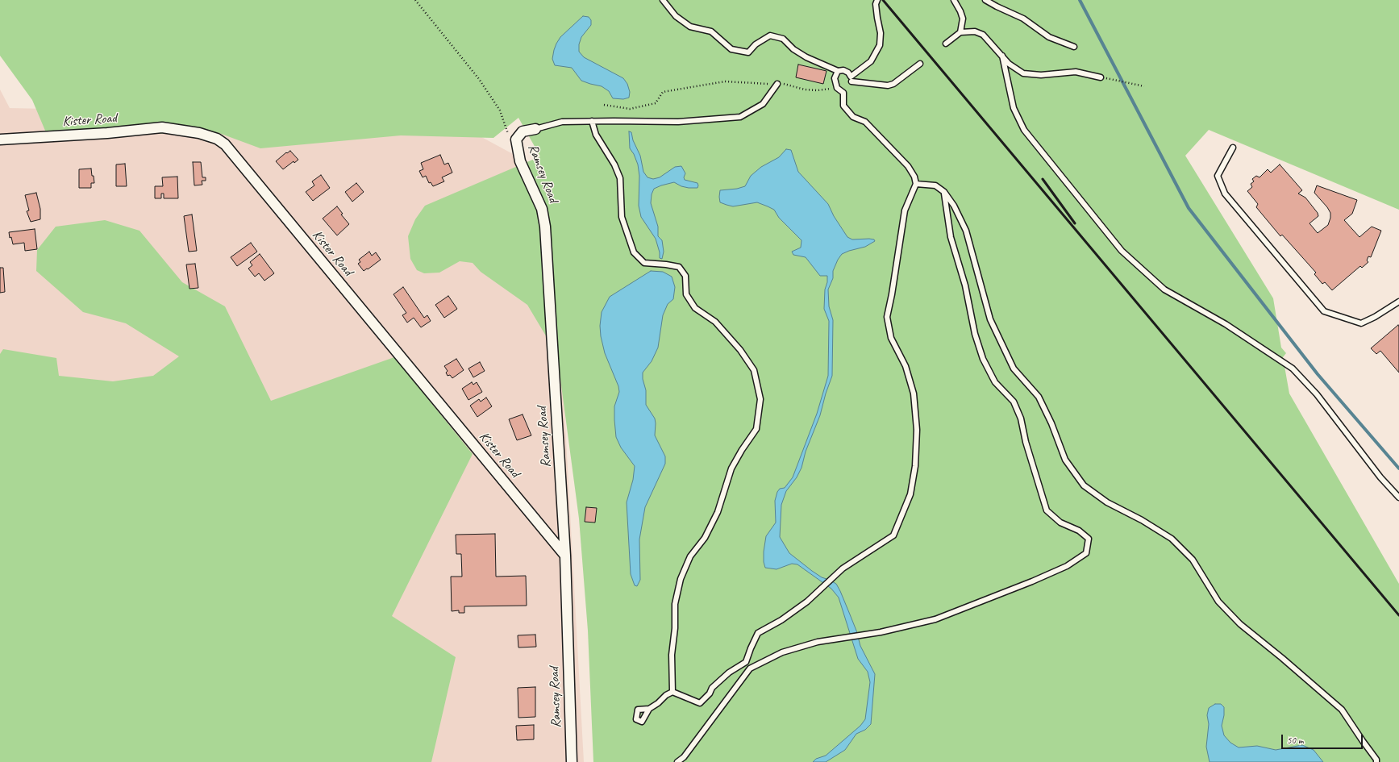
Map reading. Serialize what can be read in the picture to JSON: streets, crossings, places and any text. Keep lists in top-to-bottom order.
{
  "streets": {
    "street": ["Kister Road", "Ramsey Road"]
  },
  "crossings": [
    ["Kister Road", "Ramsey Road"]
  ],
  "scale_bar": "50 m"
}
